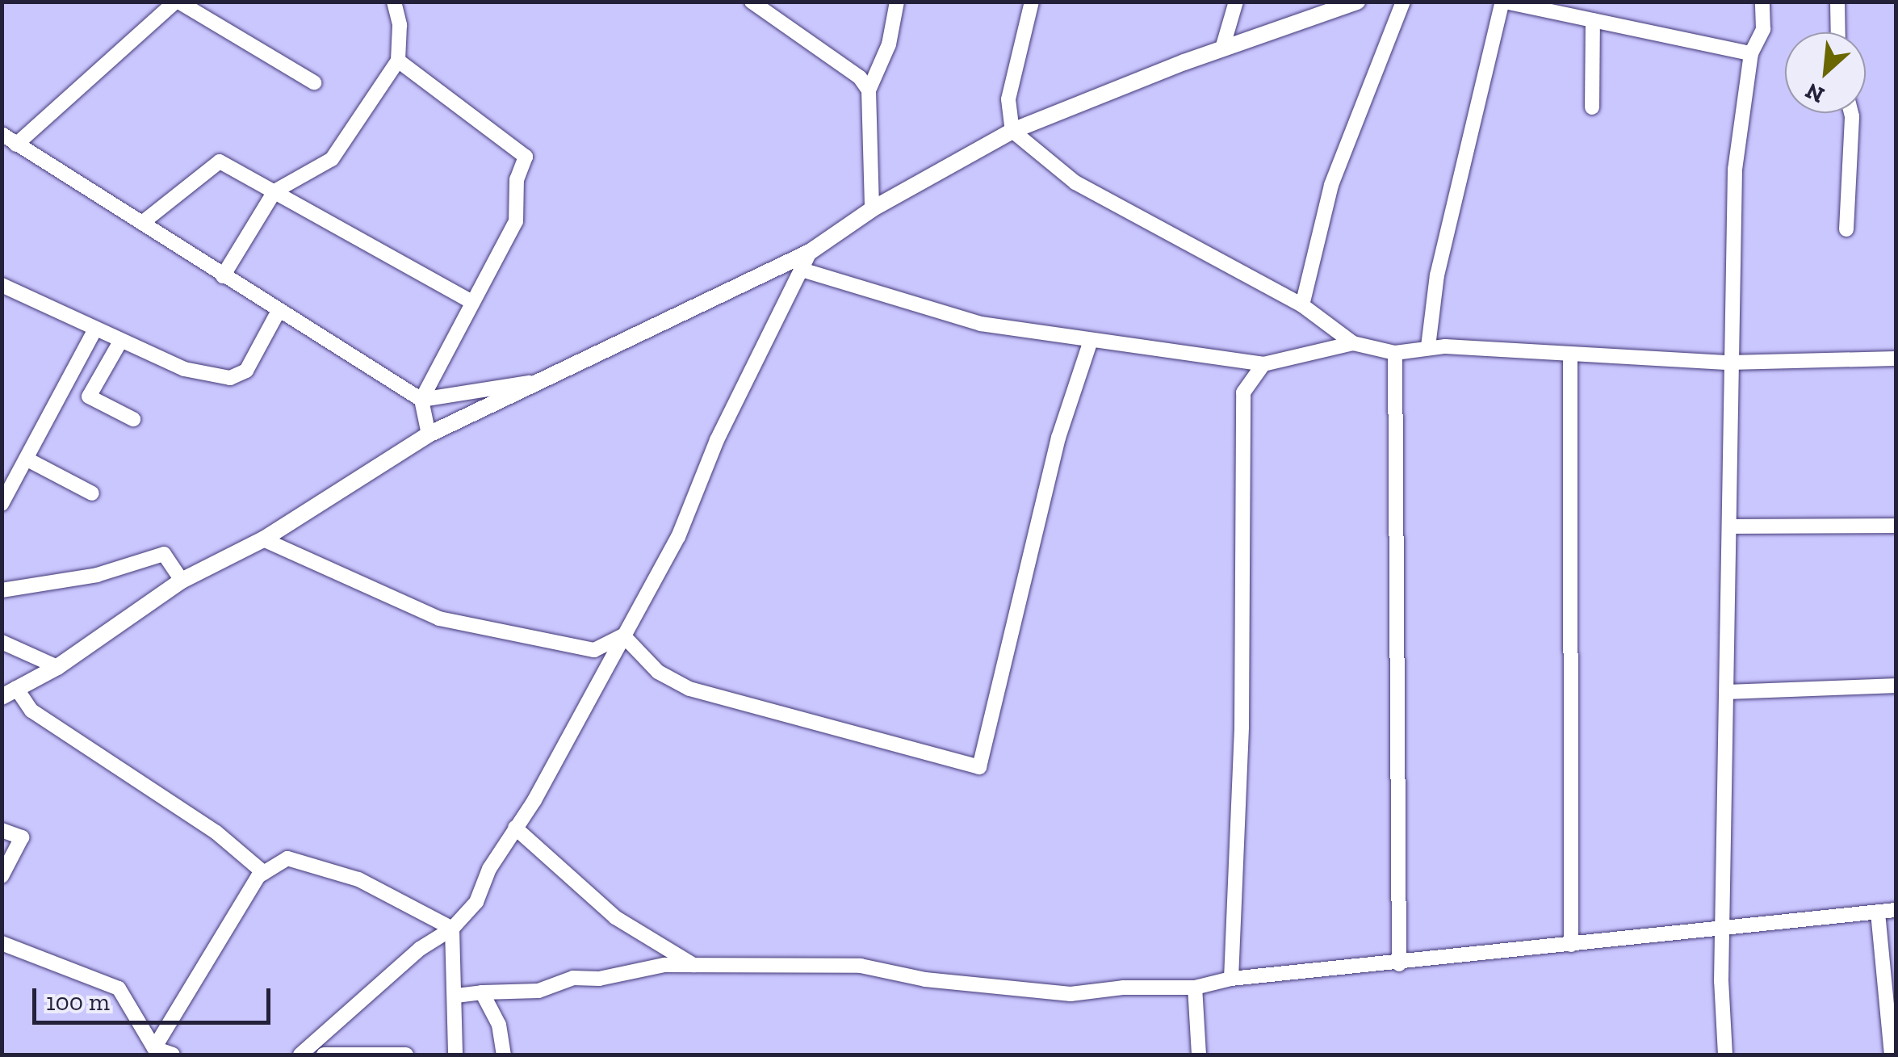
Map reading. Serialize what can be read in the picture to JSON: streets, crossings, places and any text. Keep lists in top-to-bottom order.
{
  "scale_bar": "100 m",
  "north": "bottom left"
}
